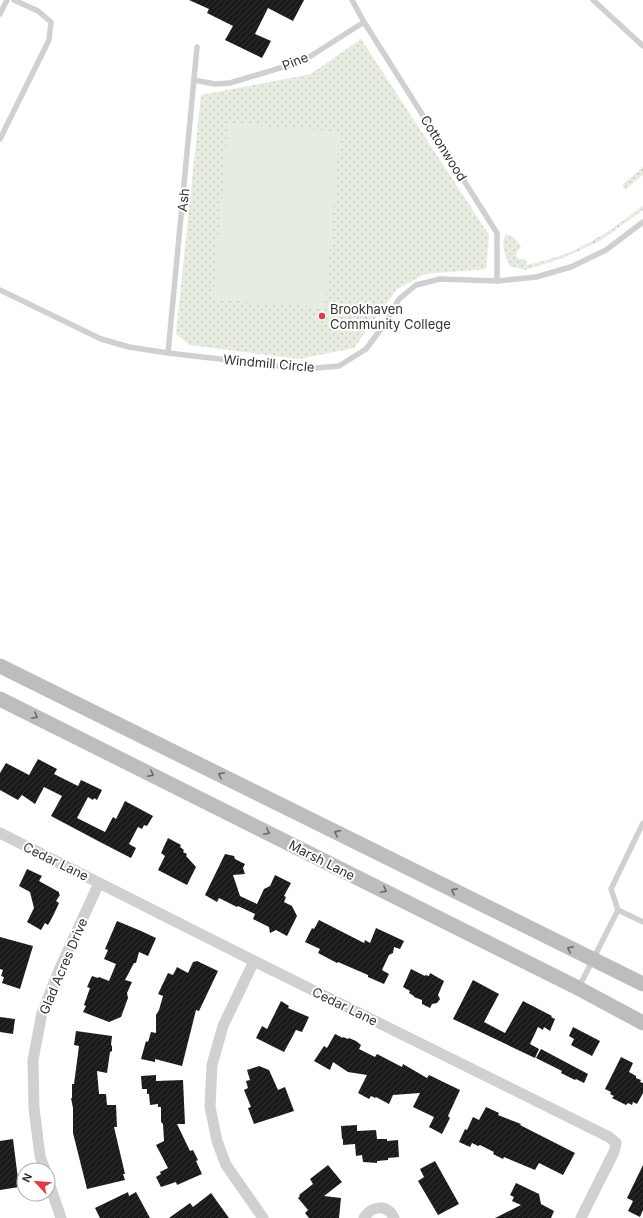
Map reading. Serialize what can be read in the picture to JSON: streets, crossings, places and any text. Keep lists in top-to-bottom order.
{
  "streets": {
    "main road": ["Marsh Lane"],
    "street": ["Cedar Lane", "Glad Acres Drive"],
    "lane": [
      "Pine",
      "Cottonwood",
      "Ash",
      "Windmill Circle"
    ]
  },
  "crossings": [
    ["Pine", "Cottonwood"],
    ["Pine", "Ash"],
    ["Cottonwood", "Windmill Circle"],
    ["Ash", "Windmill Circle"],
    ["Cedar Lane", "Glad Acres Drive"]
  ],
  "places": ["Brookhaven Community College"],
  "north": "top left"
}
